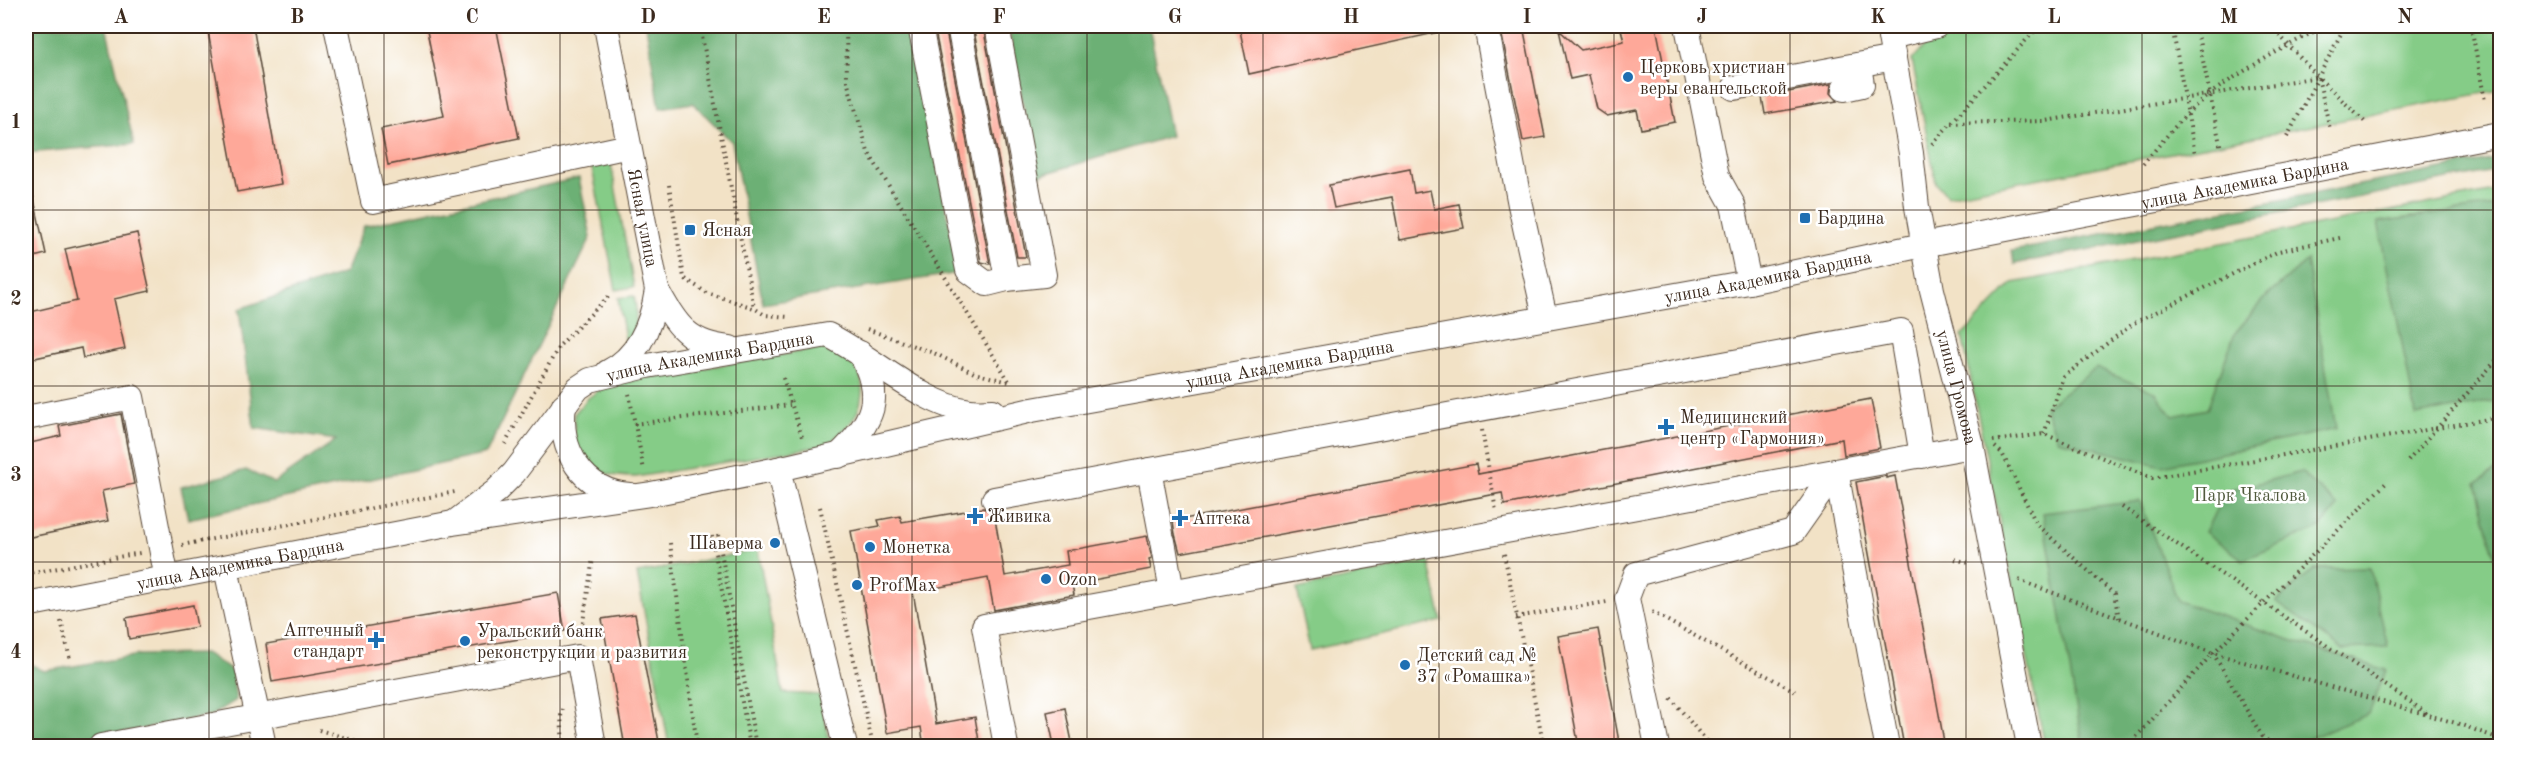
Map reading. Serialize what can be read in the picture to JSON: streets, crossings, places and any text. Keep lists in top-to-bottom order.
{
  "streets": {
    "street": ["улица Академика Бардина", "Ясная улица", "улица Громова"]
  },
  "crossings": [
    ["улица Академика Бардина", "Ясная улица"],
    ["улица Академика Бардина", "улица Громова"]
  ],
  "parks": ["Парк Чкалова"],
  "places": {
    "other": [
      "Церковь христиан веры евангельской",
      "Шаверма",
      "Монетка",
      "Ozon",
      "ProfMax",
      "Уральский банк реконструкции и развития",
      "Детский сад № 37 «Ромашка»"
    ],
    "transit": ["Бардина", "Ясная"],
    "health": [
      "Медицинский центр «Гармония»",
      "Живика",
      "Аптека",
      "Аптечный стандарт"
    ]
  },
  "grid": {
    "columns": [
      "A",
      "B",
      "C",
      "D",
      "E",
      "F",
      "G",
      "H",
      "I",
      "J",
      "K",
      "L",
      "M",
      "N"
    ],
    "rows": [
      "1",
      "2",
      "3",
      "4"
    ]
  }
}
